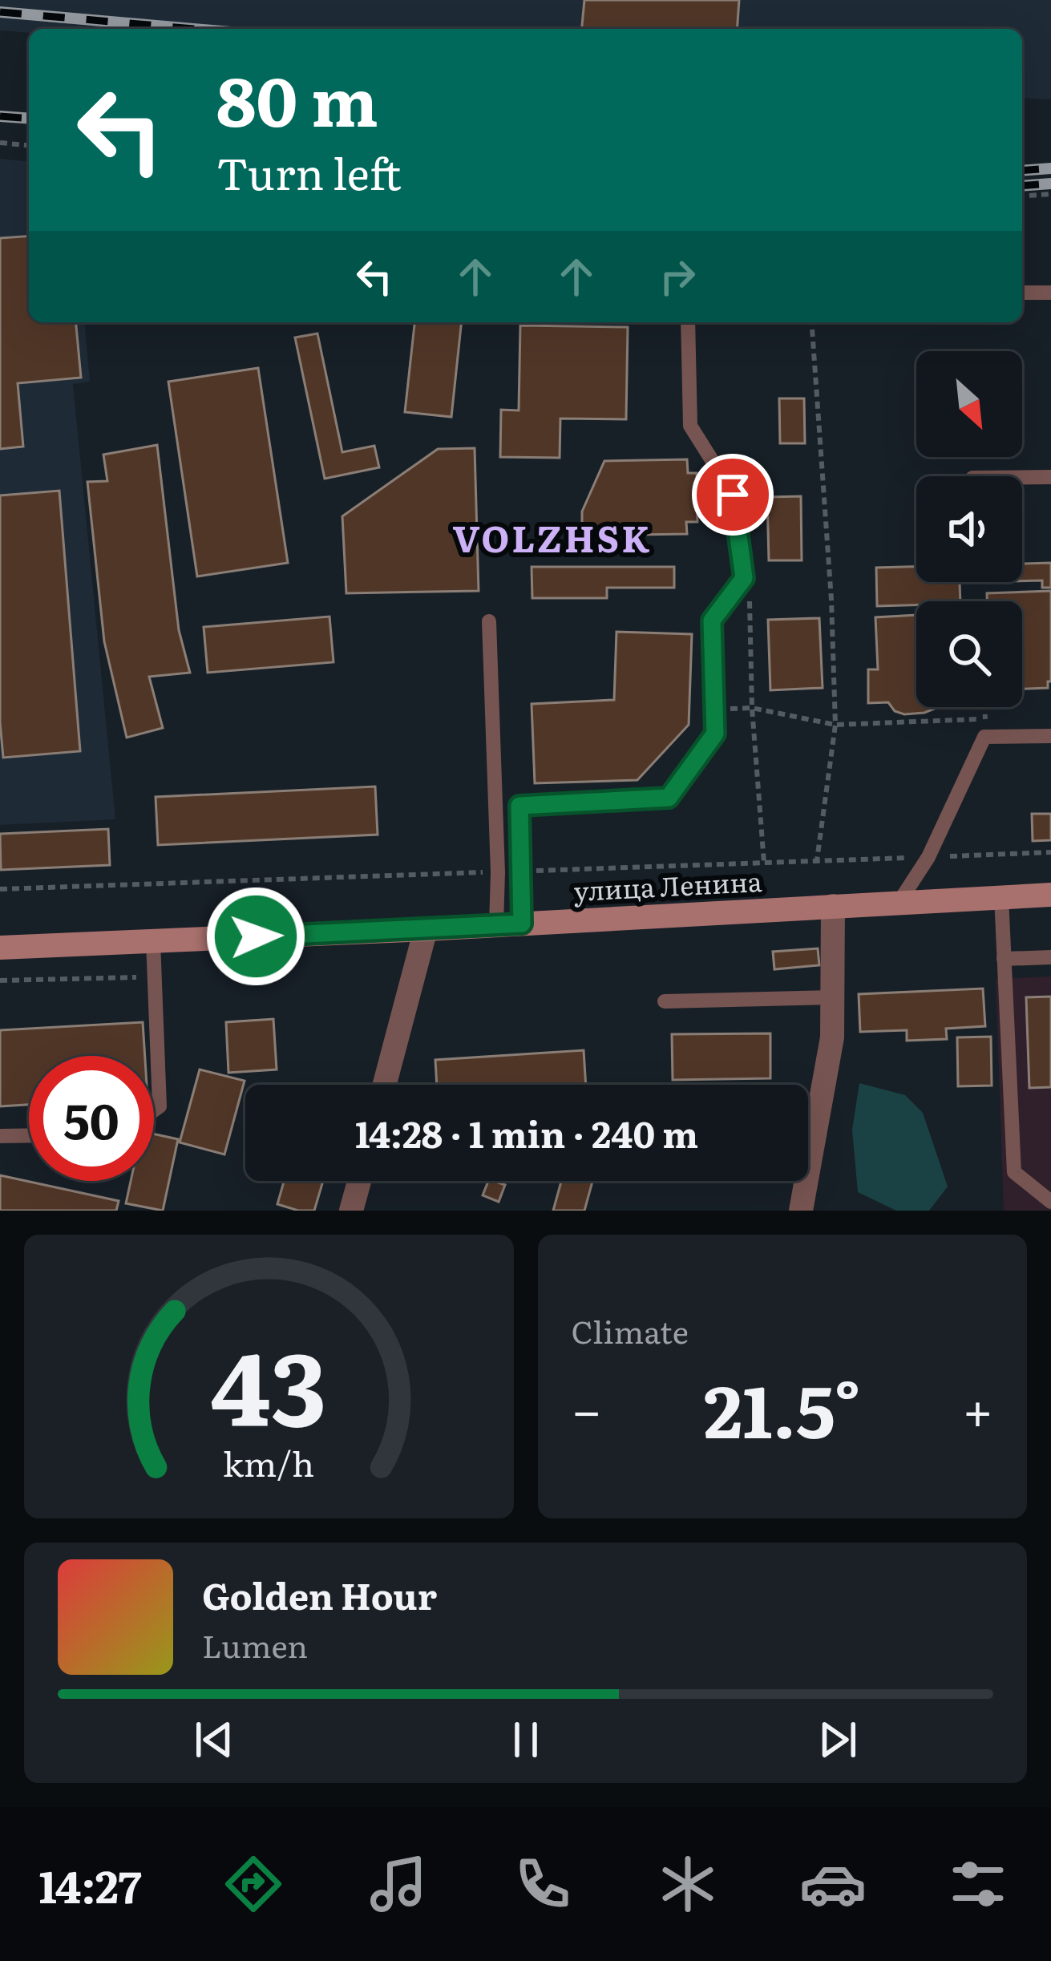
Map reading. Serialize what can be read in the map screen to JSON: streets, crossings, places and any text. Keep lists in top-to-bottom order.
{
  "streets": {
    "main road": ["улица Ленина"]
  },
  "districts": ["VOLZHSK"],
  "north": "bottom right",
  "page": {
    "turn": ["80 m", "Turn left"],
    "limit": "50",
    "trip": "14:28 · 1 min · 240 m",
    "tile": "Climate",
    "heat": ["−", "21.5°", "+"],
    "song": ["Golden Hour", "Lumen"],
    "tabs": "14:27",
    "gauge": ["43", "km/h"]
  }
}
